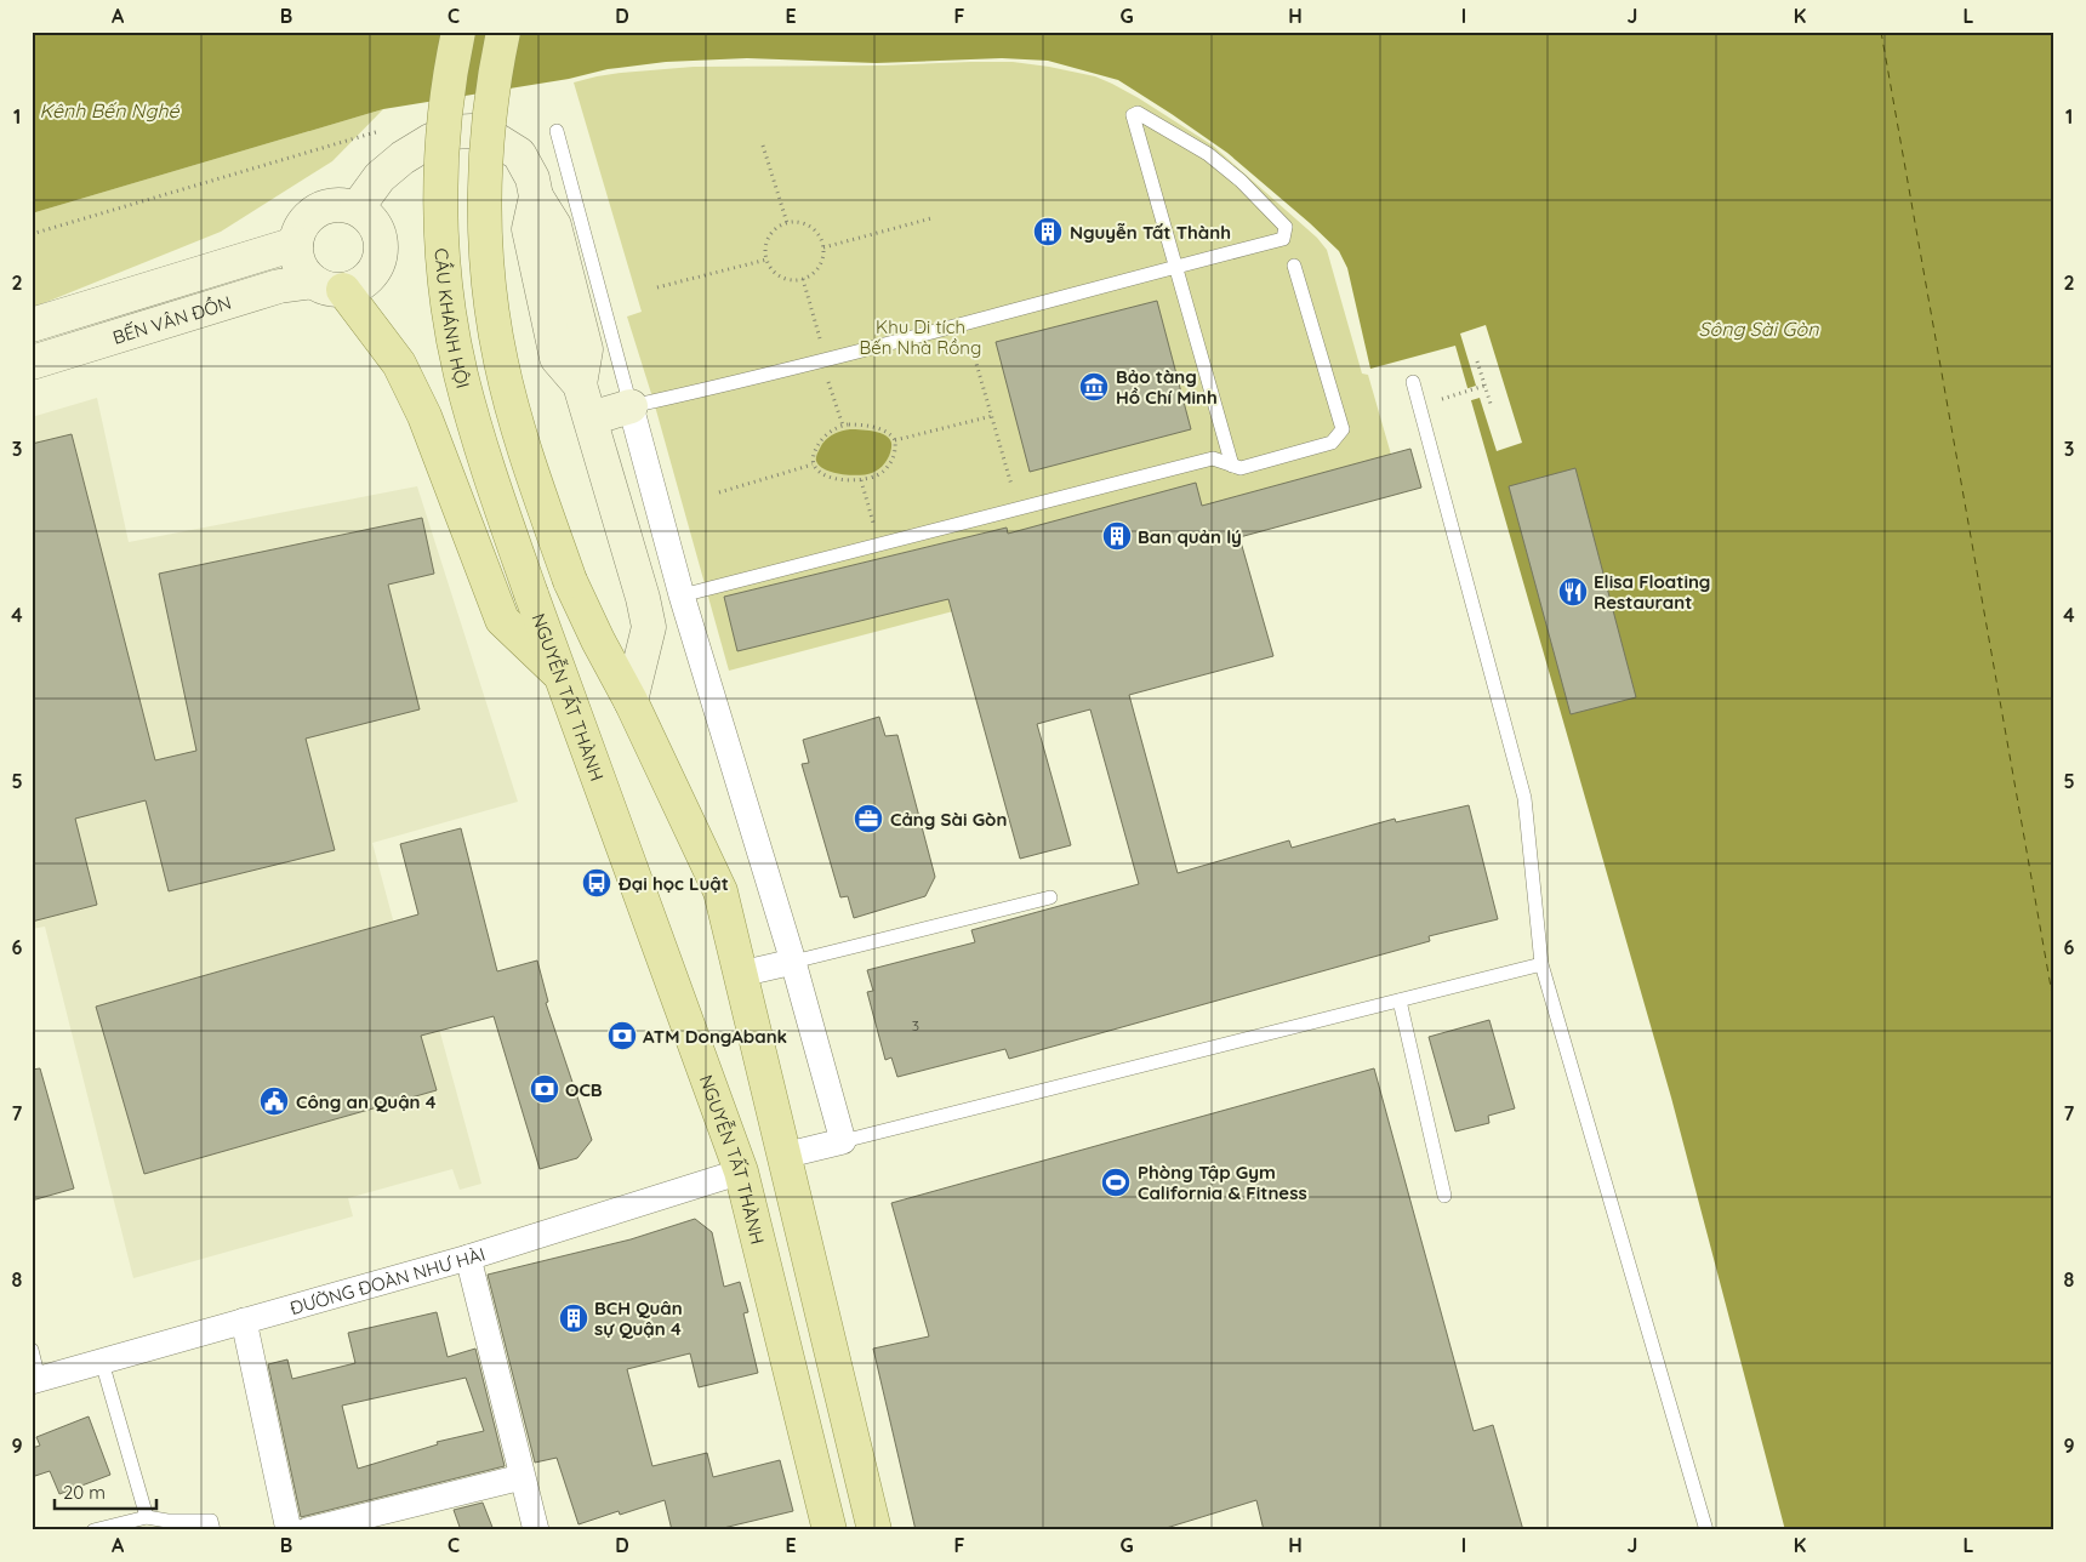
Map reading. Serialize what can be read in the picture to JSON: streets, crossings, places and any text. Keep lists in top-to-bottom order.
{
  "streets": {
    "main road": ["CẦU KHÁNH HỘI", "BẾN VÂN ĐỒN", "NGUYỄN TẤT THÀNH"],
    "street": ["ĐƯỜNG ĐOÀN NHƯ HÀI"]
  },
  "crossings": [
    ["CẦU KHÁNH HỘI", "NGUYỄN TẤT THÀNH"],
    ["NGUYỄN TẤT THÀNH", "ĐƯỜNG ĐOÀN NHƯ HÀI"]
  ],
  "water": ["Kênh Bến Nghé", "Sông Sài Gòn"],
  "parks": ["Khu Di tích Bến Nhà Rồng"],
  "places": {
    "building": ["Nguyễn Tất Thành", "Ban quản lý", "BCH Quân sự Quận 4"],
    "museum": ["Bảo tàng Hồ Chí Minh"],
    "restaurant": ["Elisa Floating Restaurant"],
    "office": ["Cảng Sài Gòn"],
    "bus stop": ["Đại học Luật"],
    "bank": ["ATM DongAbank", "OCB"],
    "public building": ["Công an Quận 4"],
    "sports": ["Phòng Tập Gym California & Fitness"]
  },
  "house_numbers": ["3"],
  "scale_bar": "20 m",
  "grid": {
    "columns": [
      "A",
      "B",
      "C",
      "D",
      "E",
      "F",
      "G",
      "H",
      "I",
      "J",
      "K",
      "L"
    ],
    "rows": [
      "1",
      "2",
      "3",
      "4",
      "5",
      "6",
      "7",
      "8",
      "9"
    ]
  }
}
